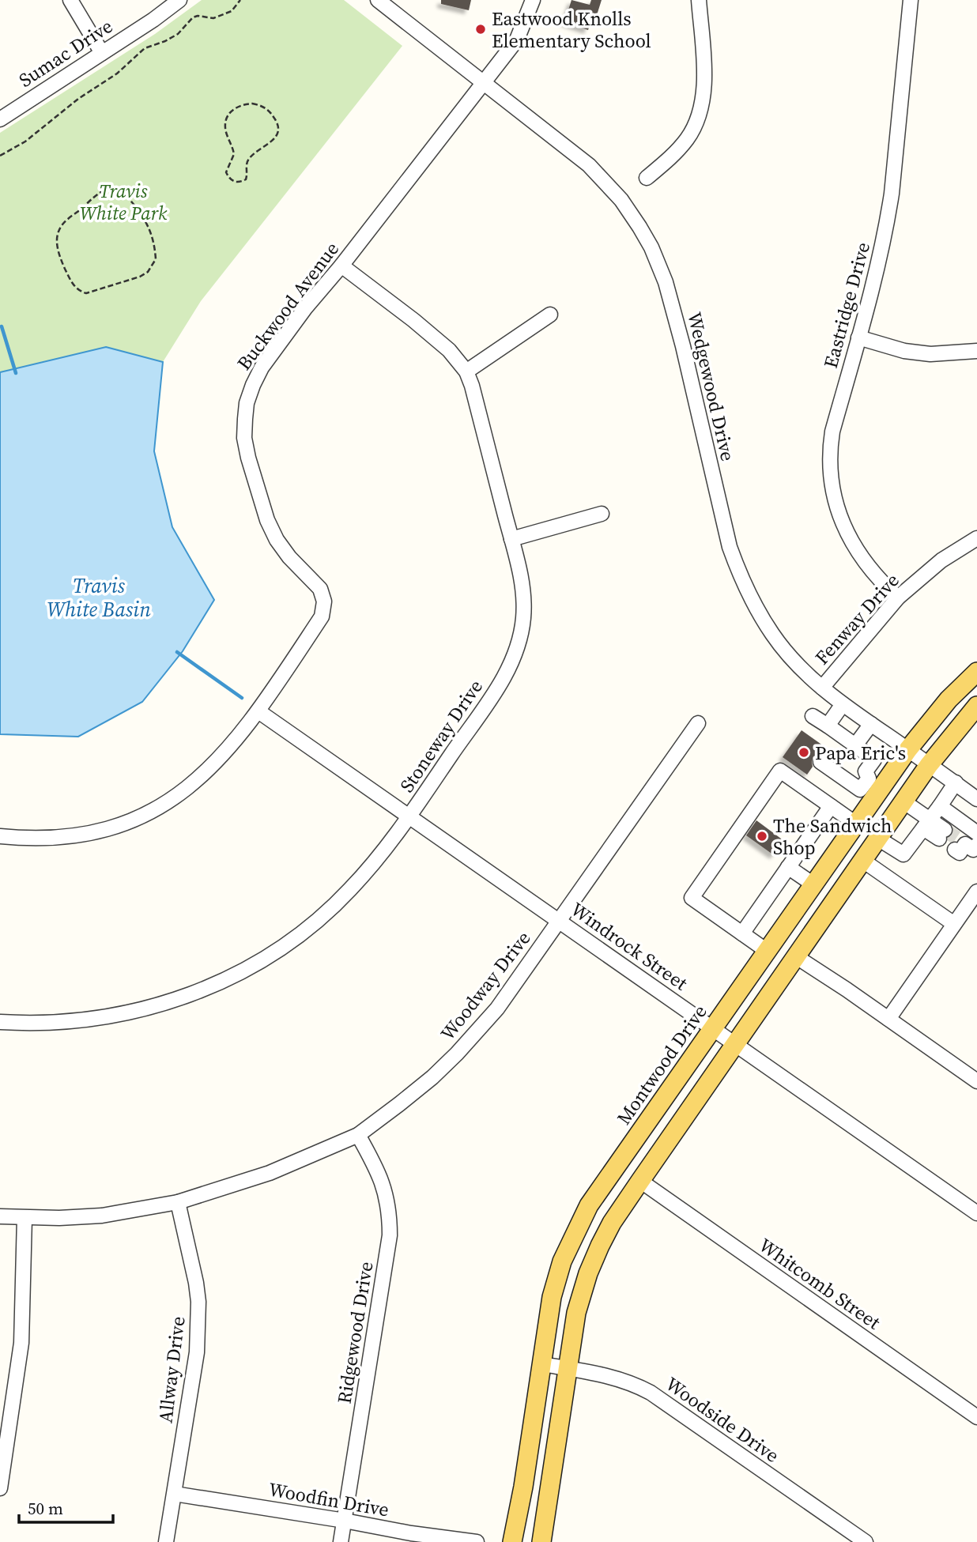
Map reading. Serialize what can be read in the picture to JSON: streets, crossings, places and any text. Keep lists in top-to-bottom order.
{
  "streets": {
    "main road": ["Montwood Drive"],
    "street": [
      "Sumac Drive",
      "Eastridge Drive",
      "Buckwood Avenue",
      "Wedgewood Drive",
      "Fenway Drive",
      "Stoneway Drive",
      "Windrock Street",
      "Woodway Drive",
      "Whitcomb Street",
      "Ridgewood Drive",
      "Allway Drive",
      "Woodside Drive",
      "Woodfin Drive"
    ]
  },
  "crossings": [
    ["Eastridge Drive", "Fenway Drive"],
    ["Buckwood Avenue", "Wedgewood Drive"],
    ["Buckwood Avenue", "Stoneway Drive"],
    ["Buckwood Avenue", "Windrock Street"],
    ["Wedgewood Drive", "Fenway Drive"],
    ["Wedgewood Drive", "Montwood Drive"],
    ["Stoneway Drive", "Windrock Street"],
    ["Windrock Street", "Woodway Drive"],
    ["Windrock Street", "Montwood Drive"],
    ["Woodway Drive", "Ridgewood Drive"],
    ["Woodway Drive", "Allway Drive"],
    ["Montwood Drive", "Woodside Drive"],
    ["Ridgewood Drive", "Woodfin Drive"],
    ["Allway Drive", "Woodfin Drive"]
  ],
  "water": ["Travis White Basin"],
  "parks": ["Travis White Park"],
  "places": ["Eastwood Knolls Elementary School", "Papa Eric's", "The Sandwich Shop"],
  "scale_bar": "50 m"
}
